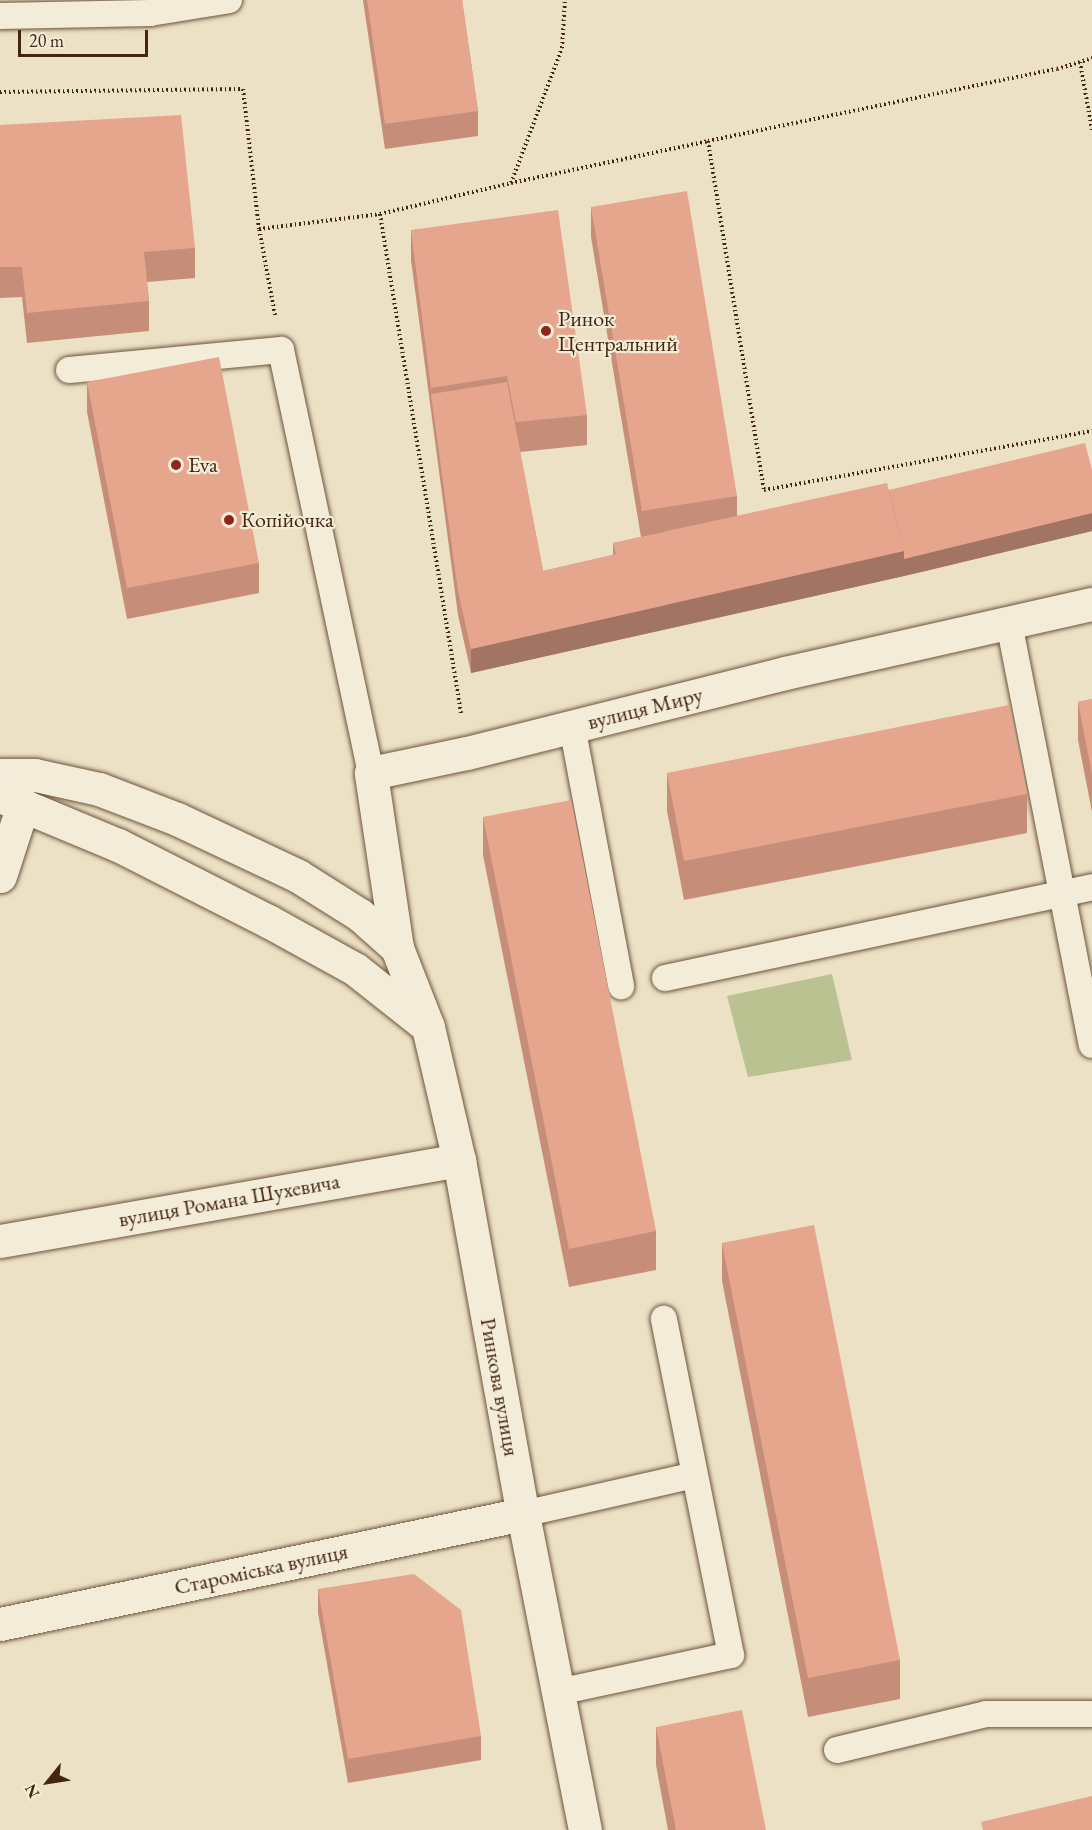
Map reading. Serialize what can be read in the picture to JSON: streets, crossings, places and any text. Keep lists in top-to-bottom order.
{
  "streets": {
    "street": [
      "вулиця Миру",
      "вулиця Романа Шухевича",
      "Ринкова вулиця",
      "Староміська вулиця"
    ]
  },
  "crossings": [
    ["вулиця Романа Шухевича", "Ринкова вулиця"],
    ["Ринкова вулиця", "Староміська вулиця"]
  ],
  "places": ["Ринок Центральний", "Eva", "Копійочка"],
  "scale_bar": "20 m",
  "north": "bottom left"
}
